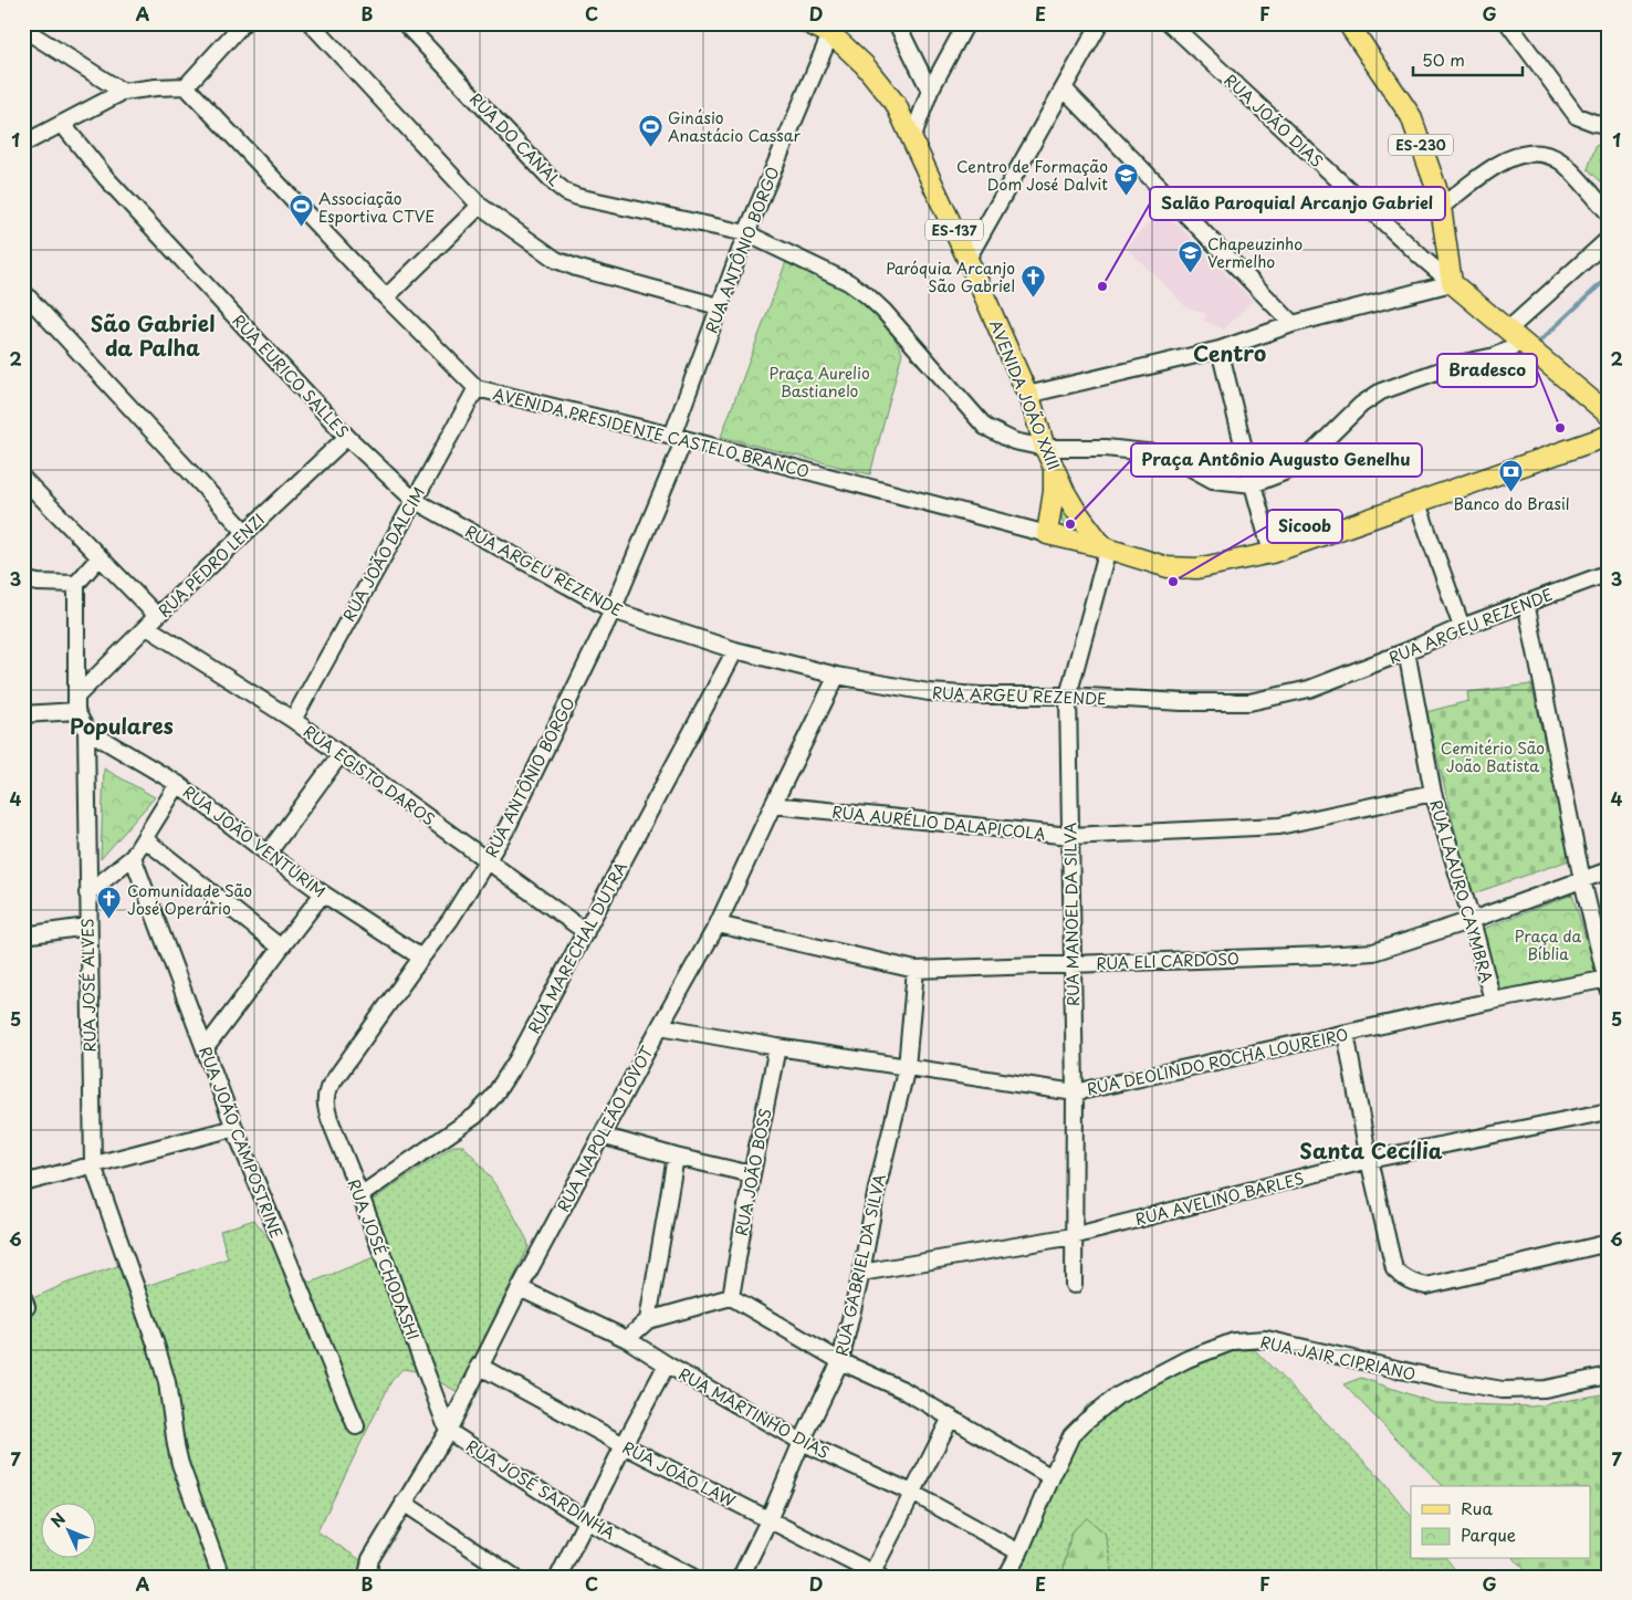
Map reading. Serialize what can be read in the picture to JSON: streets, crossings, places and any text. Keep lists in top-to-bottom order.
{
  "streets": {
    "main road": [
      "RUA JOÃO DIAS",
      "ES-230",
      "ES-137",
      "AVENIDA JOÃO XXIII",
      "AVENIDA PRESIDENTE CASTELO BRANCO"
    ],
    "street": [
      "RUA DO CANAL",
      "RUA ANTÔNIO BORGO",
      "RUA EURICO SALLES",
      "RUA JOÃO DALCIM",
      "RUA PEDRO LENZI",
      "RUA ARGEU REZENDE",
      "RUA EGISTO DAROS",
      "RUA AURÉLIO DALAPICOLA",
      "RUA JOÃO VENTURIM",
      "RUA LAAURO CAYMBRA",
      "RUA MANOEL DA SILVA",
      "RUA MARECHAL DUTRA",
      "RUA ELI CARDOSO",
      "RUA JOSÉ ALVES",
      "RUA DEOLINDO ROCHA LOUREIRO",
      "RUA NAPOLEÃO LOVOT",
      "RUA JOÃO CAMPOSTRINE",
      "RUA JOÃO BOSS",
      "RUA AVELINO BARLES",
      "RUA JOSÉ CHODASHI",
      "RUA GABRIEL DA SILVA",
      "RUA JAIR CIPRIANO",
      "RUA MARTINHO DIAS",
      "RUA JOÃO LAW",
      "RUA JOSÉ SARDINHA"
    ]
  },
  "crossings": [
    ["RUA JOÃO DIAS", "ES-230"],
    ["RUA DO CANAL", "RUA ANTÔNIO BORGO"],
    ["RUA DO CANAL", "AVENIDA JOÃO XXIII"],
    ["ES-137", "AVENIDA JOÃO XXIII"],
    ["ES-137", "AVENIDA PRESIDENTE CASTELO BRANCO"],
    ["RUA ANTÔNIO BORGO", "AVENIDA JOÃO XXIII"],
    ["RUA ANTÔNIO BORGO", "AVENIDA PRESIDENTE CASTELO BRANCO"],
    ["RUA ANTÔNIO BORGO", "RUA ARGEU REZENDE"],
    ["RUA ANTÔNIO BORGO", "RUA EGISTO DAROS"],
    ["RUA ANTÔNIO BORGO", "RUA JOÃO VENTURIM"],
    ["RUA ANTÔNIO BORGO", "RUA JOSÉ CHODASHI"],
    ["RUA EURICO SALLES", "RUA JOÃO DALCIM"],
    ["RUA EURICO SALLES", "RUA PEDRO LENZI"],
    ["RUA EURICO SALLES", "RUA ARGEU REZENDE"],
    ["AVENIDA JOÃO XXIII", "AVENIDA PRESIDENTE CASTELO BRANCO"],
    ["AVENIDA JOÃO XXIII", "RUA MANOEL DA SILVA"],
    ["AVENIDA PRESIDENTE CASTELO BRANCO", "RUA JOÃO DALCIM"],
    ["AVENIDA PRESIDENTE CASTELO BRANCO", "RUA MANOEL DA SILVA"],
    ["RUA JOÃO DALCIM", "RUA ARGEU REZENDE"],
    ["RUA JOÃO DALCIM", "RUA EGISTO DAROS"],
    ["RUA PEDRO LENZI", "RUA EGISTO DAROS"],
    ["RUA PEDRO LENZI", "RUA JOSÉ ALVES"],
    ["RUA ARGEU REZENDE", "RUA LAAURO CAYMBRA"],
    ["RUA ARGEU REZENDE", "RUA MANOEL DA SILVA"],
    ["RUA ARGEU REZENDE", "RUA MARECHAL DUTRA"],
    ["RUA ARGEU REZENDE", "RUA NAPOLEÃO LOVOT"],
    ["RUA EGISTO DAROS", "RUA MARECHAL DUTRA"],
    ["RUA AURÉLIO DALAPICOLA", "RUA LAAURO CAYMBRA"],
    ["RUA AURÉLIO DALAPICOLA", "RUA MANOEL DA SILVA"],
    ["RUA AURÉLIO DALAPICOLA", "RUA NAPOLEÃO LOVOT"],
    ["RUA JOÃO VENTURIM", "RUA JOSÉ ALVES"],
    ["RUA LAAURO CAYMBRA", "RUA ELI CARDOSO"],
    ["RUA LAAURO CAYMBRA", "RUA DEOLINDO ROCHA LOUREIRO"],
    ["RUA MANOEL DA SILVA", "RUA ELI CARDOSO"],
    ["RUA MANOEL DA SILVA", "RUA DEOLINDO ROCHA LOUREIRO"],
    ["RUA MANOEL DA SILVA", "RUA AVELINO BARLES"],
    ["RUA MARECHAL DUTRA", "RUA JOSÉ CHODASHI"],
    ["RUA ELI CARDOSO", "RUA NAPOLEÃO LOVOT"],
    ["RUA ELI CARDOSO", "RUA GABRIEL DA SILVA"],
    ["RUA DEOLINDO ROCHA LOUREIRO", "RUA NAPOLEÃO LOVOT"],
    ["RUA DEOLINDO ROCHA LOUREIRO", "RUA JOÃO BOSS"],
    ["RUA DEOLINDO ROCHA LOUREIRO", "RUA GABRIEL DA SILVA"],
    ["RUA NAPOLEÃO LOVOT", "RUA JOSÉ CHODASHI"],
    ["RUA NAPOLEÃO LOVOT", "RUA MARTINHO DIAS"],
    ["RUA NAPOLEÃO LOVOT", "RUA JOÃO LAW"],
    ["RUA NAPOLEÃO LOVOT", "RUA JOSÉ SARDINHA"],
    ["RUA AVELINO BARLES", "RUA GABRIEL DA SILVA"],
    ["RUA JOSÉ CHODASHI", "RUA JOSÉ SARDINHA"],
    ["RUA GABRIEL DA SILVA", "RUA MARTINHO DIAS"],
    ["RUA GABRIEL DA SILVA", "RUA JOÃO LAW"],
    ["RUA JAIR CIPRIANO", "RUA MARTINHO DIAS"]
  ],
  "districts": [
    "São Gabriel da Palha",
    "Centro",
    "Populares",
    "Santa Cecília"
  ],
  "parks": ["Praça Aurelio Bastianelo", "Cemitério São João Batista", "Praça da Bíblia"],
  "places": {
    "sports": ["Ginásio Anastácio Cassar", "Associação Esportiva CTVE"],
    "school or university": ["Centro de Formação Dom José Dalvit", "Chapeuzinho Vermelho"],
    "other": [
      "Salão Paroquial Arcanjo Gabriel",
      "Bradesco",
      "Praça Antônio Augusto Genelhu",
      "Sicoob"
    ],
    "church": ["Paróquia Arcanjo São Gabriel", "Comunidade São José Operário"],
    "bank": ["Banco do Brasil"]
  },
  "legend": ["Rua", "Parque"],
  "scale_bar": "50 m",
  "north": "top left",
  "grid": {
    "columns": [
      "A",
      "B",
      "C",
      "D",
      "E",
      "F",
      "G"
    ],
    "rows": [
      "1",
      "2",
      "3",
      "4",
      "5",
      "6",
      "7"
    ]
  }
}
